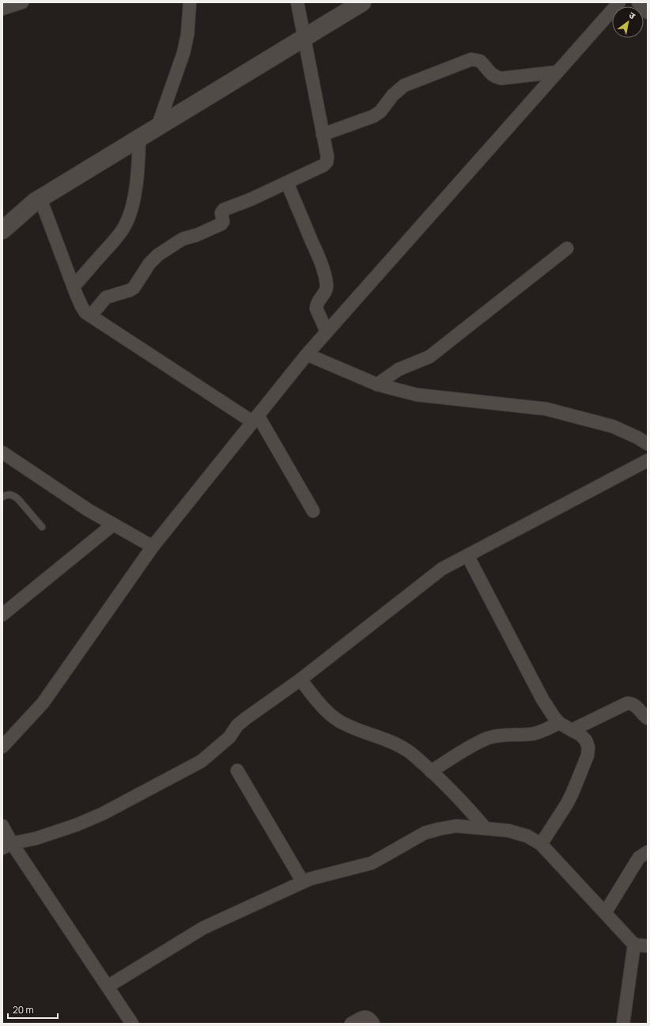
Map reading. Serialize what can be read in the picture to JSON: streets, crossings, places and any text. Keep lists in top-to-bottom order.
{
  "scale_bar": "20 m",
  "north": "top right"
}
